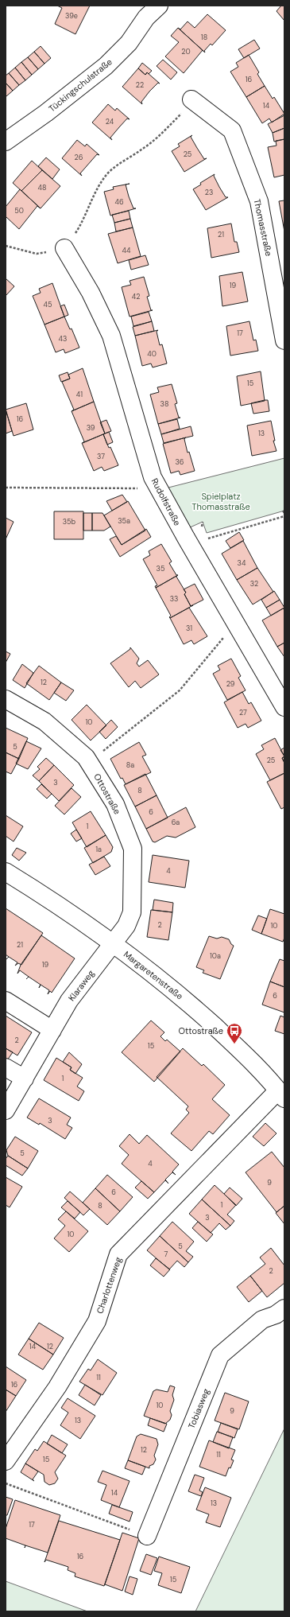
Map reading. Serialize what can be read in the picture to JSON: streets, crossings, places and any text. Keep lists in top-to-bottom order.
{
  "streets": {
    "street": [
      "Tückingschulstraße",
      "Thomasstraße",
      "Rudolfstraße",
      "Ottostraße",
      "Margaretenstraße",
      "Klaraweg",
      "Charlottenweg",
      "Tobiasweg"
    ]
  },
  "crossings": [
    ["Ottostraße", "Margaretenstraße"],
    ["Ottostraße", "Klaraweg"],
    ["Margaretenstraße", "Klaraweg"],
    ["Margaretenstraße", "Charlottenweg"]
  ],
  "parks": ["Spielplatz Thomasstraße"],
  "places": {
    "bus stop": ["Ottostraße"]
  },
  "house_numbers": [
    "39e",
    "18",
    "20",
    "16",
    "22",
    "14",
    "24",
    "25",
    "26",
    "48",
    "23",
    "46",
    "50",
    "21",
    "44",
    "19",
    "42",
    "45",
    "17",
    "43",
    "40",
    "15",
    "41",
    "38",
    "16",
    "39",
    "13",
    "37",
    "36",
    "35a",
    "35b",
    "34",
    "35",
    "32",
    "33",
    "31",
    "12",
    "29",
    "27",
    "10",
    "5",
    "25",
    "8a",
    "3",
    "8",
    "6",
    "6a",
    "1",
    "1a",
    "4",
    "2",
    "10",
    "21",
    "10a",
    "19",
    "6",
    "2",
    "15",
    "1",
    "3",
    "5",
    "4",
    "9",
    "6",
    "1",
    "8",
    "3",
    "10",
    "5",
    "7",
    "2",
    "14",
    "12",
    "11",
    "16",
    "10",
    "9",
    "13",
    "12",
    "11",
    "15",
    "14",
    "13",
    "17",
    "16",
    "15"
  ]
}
